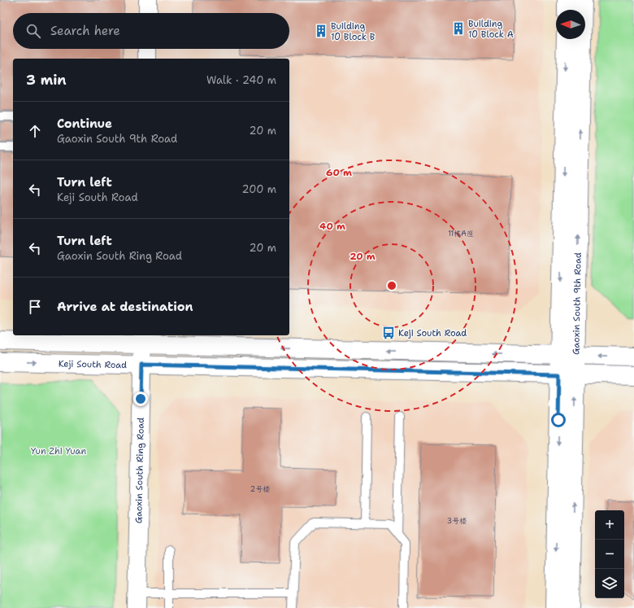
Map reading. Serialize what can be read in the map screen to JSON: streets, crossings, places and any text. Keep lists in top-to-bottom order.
{
  "streets": {
    "street": ["Gaoxin South 9th Road", "Keji South Road", "Gaoxin South Ring Road"]
  },
  "crossings": [
    ["Gaoxin South 9th Road", "Keji South Road"],
    ["Keji South Road", "Gaoxin South Ring Road"]
  ],
  "parks": ["Yun Zhi Yuan"],
  "places": {
    "building": ["Building 10 Block A", "Building 10 Block B"],
    "bus stop": ["Keji South Road"]
  },
  "house_numbers": ["11栋A座", "2号楼", "3号楼"],
  "north": "left",
  "page": {
    "search": "Search here",
    "heading": ["3 min", "Walk · 240 m"],
    "list": [
      ["Continue", "Gaoxin South 9th Road", "20 m"],
      ["Turn left", "Keji South Road", "200 m"],
      ["Turn left", "Gaoxin South Ring Road", "20 m"],
      "Arrive at destination"
    ],
    "map_buttons": ["+", "−"]
  },
  "rings": ["60 m", "40 m", "20 m"]
}
